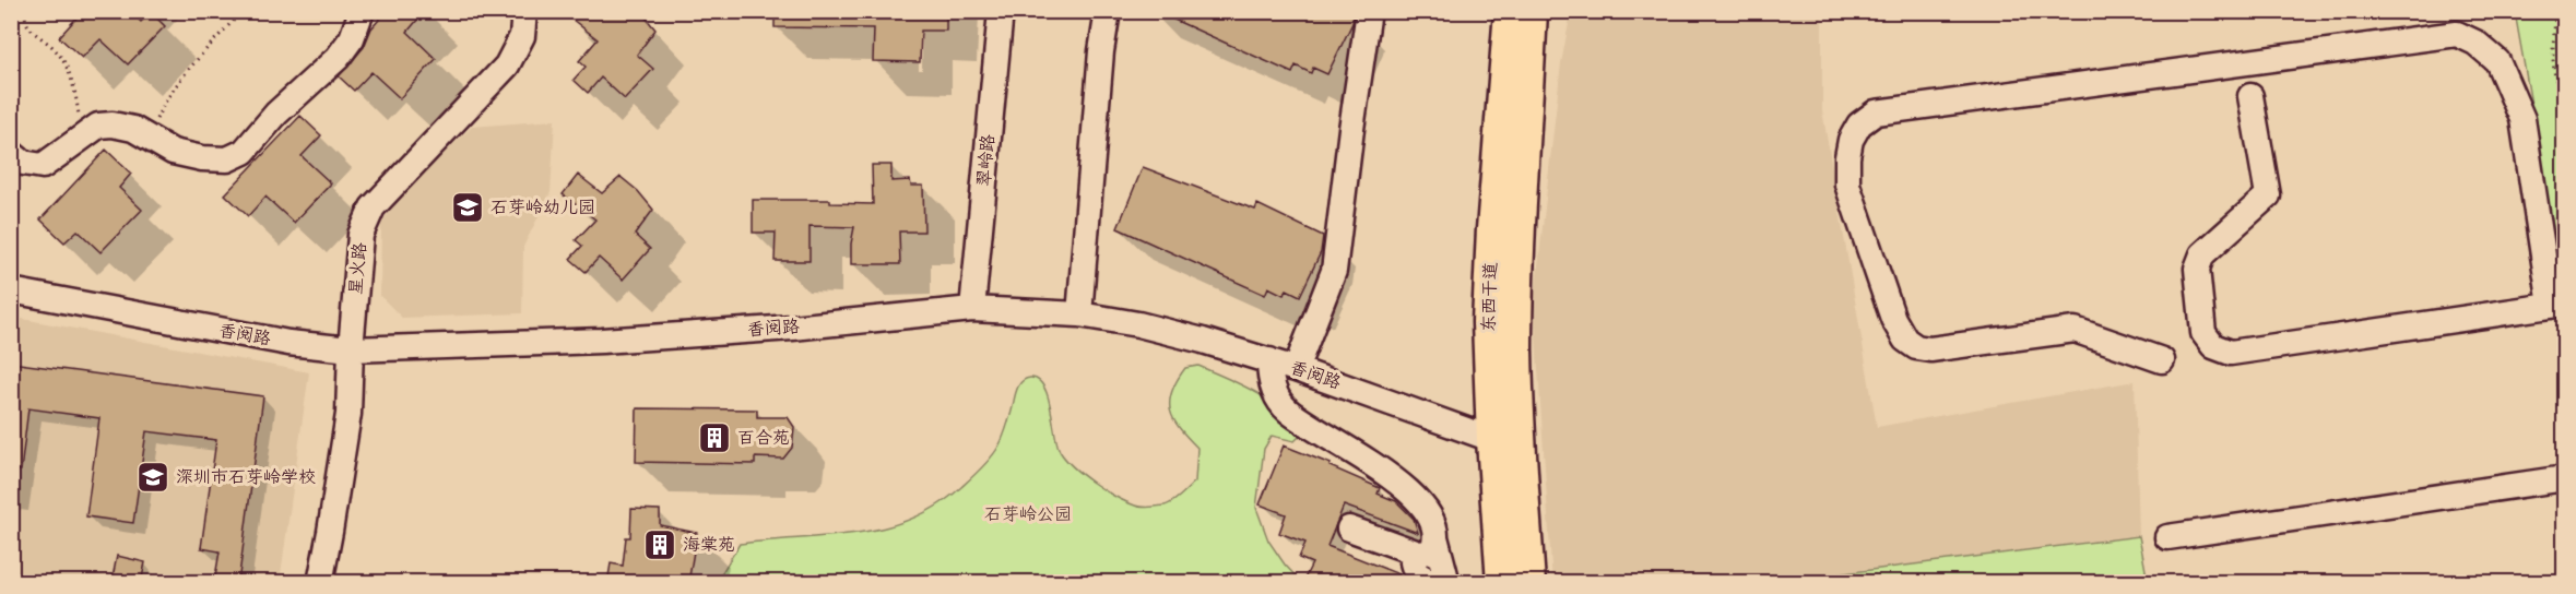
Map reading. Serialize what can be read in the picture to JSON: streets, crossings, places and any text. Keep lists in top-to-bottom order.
{
  "streets": {
    "main road": ["东西干道"],
    "street": ["翠岭路", "星火路", "香阅路"]
  },
  "crossings": [
    ["翠岭路", "香阅路"],
    ["星火路", "香阅路"],
    ["东西干道", "香阅路"]
  ],
  "parks": ["石芽岭公园"],
  "places": {
    "school or university": ["石芽岭幼儿园", "深圳市石芽岭学校"],
    "building": ["百合苑", "海棠苑"]
  }
}
